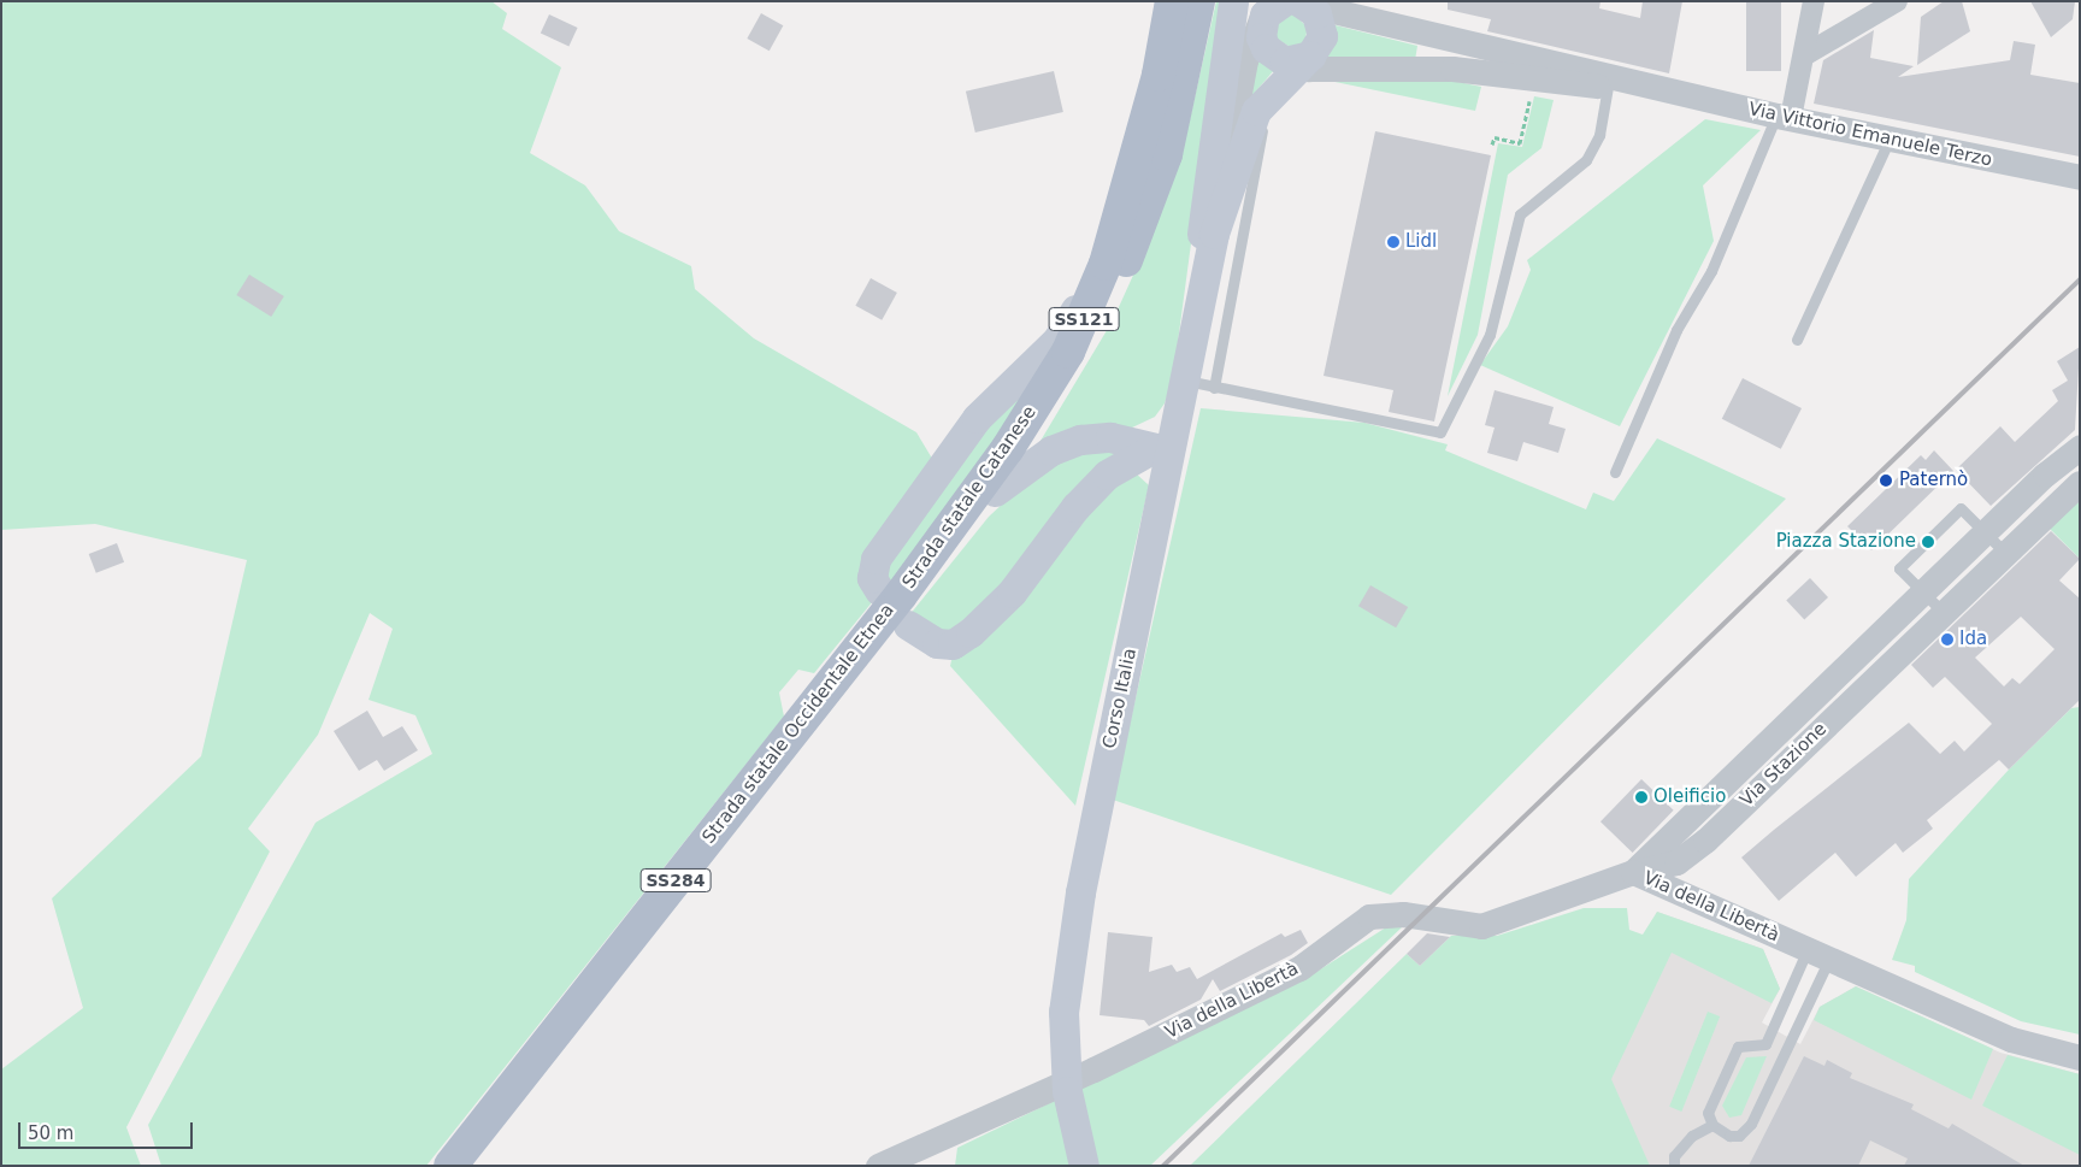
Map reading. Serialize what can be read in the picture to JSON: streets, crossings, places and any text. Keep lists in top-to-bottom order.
{
  "streets": {
    "main road": [
      "SS121",
      "Strada statale Catanese",
      "Corso Italia",
      "Strada statale Occidentale Etnea",
      "SS284"
    ],
    "street": ["Via Vittorio Emanuele Terzo", "Via Stazione", "Via della Libertà"]
  },
  "crossings": [
    ["Strada statale Catanese", "Strada statale Occidentale Etnea"],
    ["Via Stazione", "Via della Libertà"]
  ],
  "places": [
    "Lidl",
    "Paternò",
    "Piazza Stazione",
    "Ida",
    "Oleificio"
  ],
  "scale_bar": "50 m"
}
